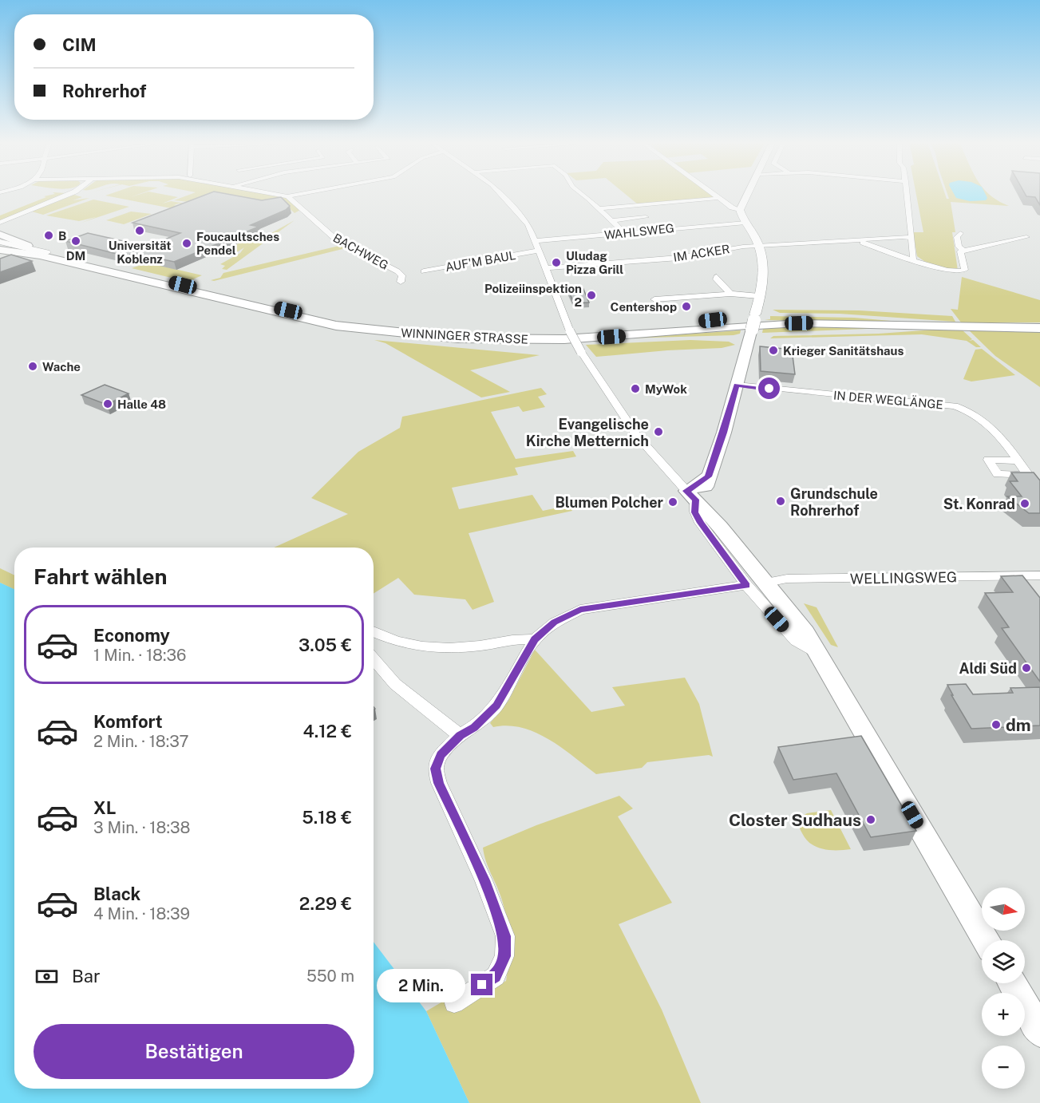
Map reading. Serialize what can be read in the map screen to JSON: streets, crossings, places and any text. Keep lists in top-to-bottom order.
{
  "streets": {
    "main road": ["WINNINGER STRASSE"],
    "street": [
      "WAHLSWEG",
      "BACHWEG",
      "IM ACKER",
      "AUF'M BAUL",
      "IN DER WEGLÄNGE",
      "WELLINGSWEG"
    ]
  },
  "places": [
    "Universität Koblenz",
    "B",
    "DM",
    "Foucaultsches Pendel",
    "Uludag Pizza Grill",
    "Polizeiinspektion 2",
    "Centershop",
    "Krieger Sanitätshaus",
    "Wache",
    "MyWok",
    "Halle 48",
    "Evangelische Kirche Metternich",
    "Grundschule Rohrerhof",
    "Blumen Polcher",
    "St. Konrad",
    "Aldi Süd",
    "dm",
    "Closter Sudhaus"
  ],
  "north": "right",
  "page": {
    "banner": ["CIM", "Rohrerhof"],
    "heading": "Fahrt wählen",
    "list": [
      {
        "name": "Economy",
        "note": "1 Min. · 18:36",
        "value": "3.05 €"
      },
      {
        "name": "Komfort",
        "note": "2 Min. · 18:37",
        "value": "4.12 €"
      },
      {
        "name": "XL",
        "note": "3 Min. · 18:38",
        "value": "5.18 €"
      },
      {
        "name": "Black",
        "note": "4 Min. · 18:39",
        "value": "2.29 €"
      }
    ],
    "map_buttons": ["+", "−"],
    "pay": ["Bar", "550 m"],
    "bubble": "2 Min.",
    "buttons": "Bestätigen"
  }
}
